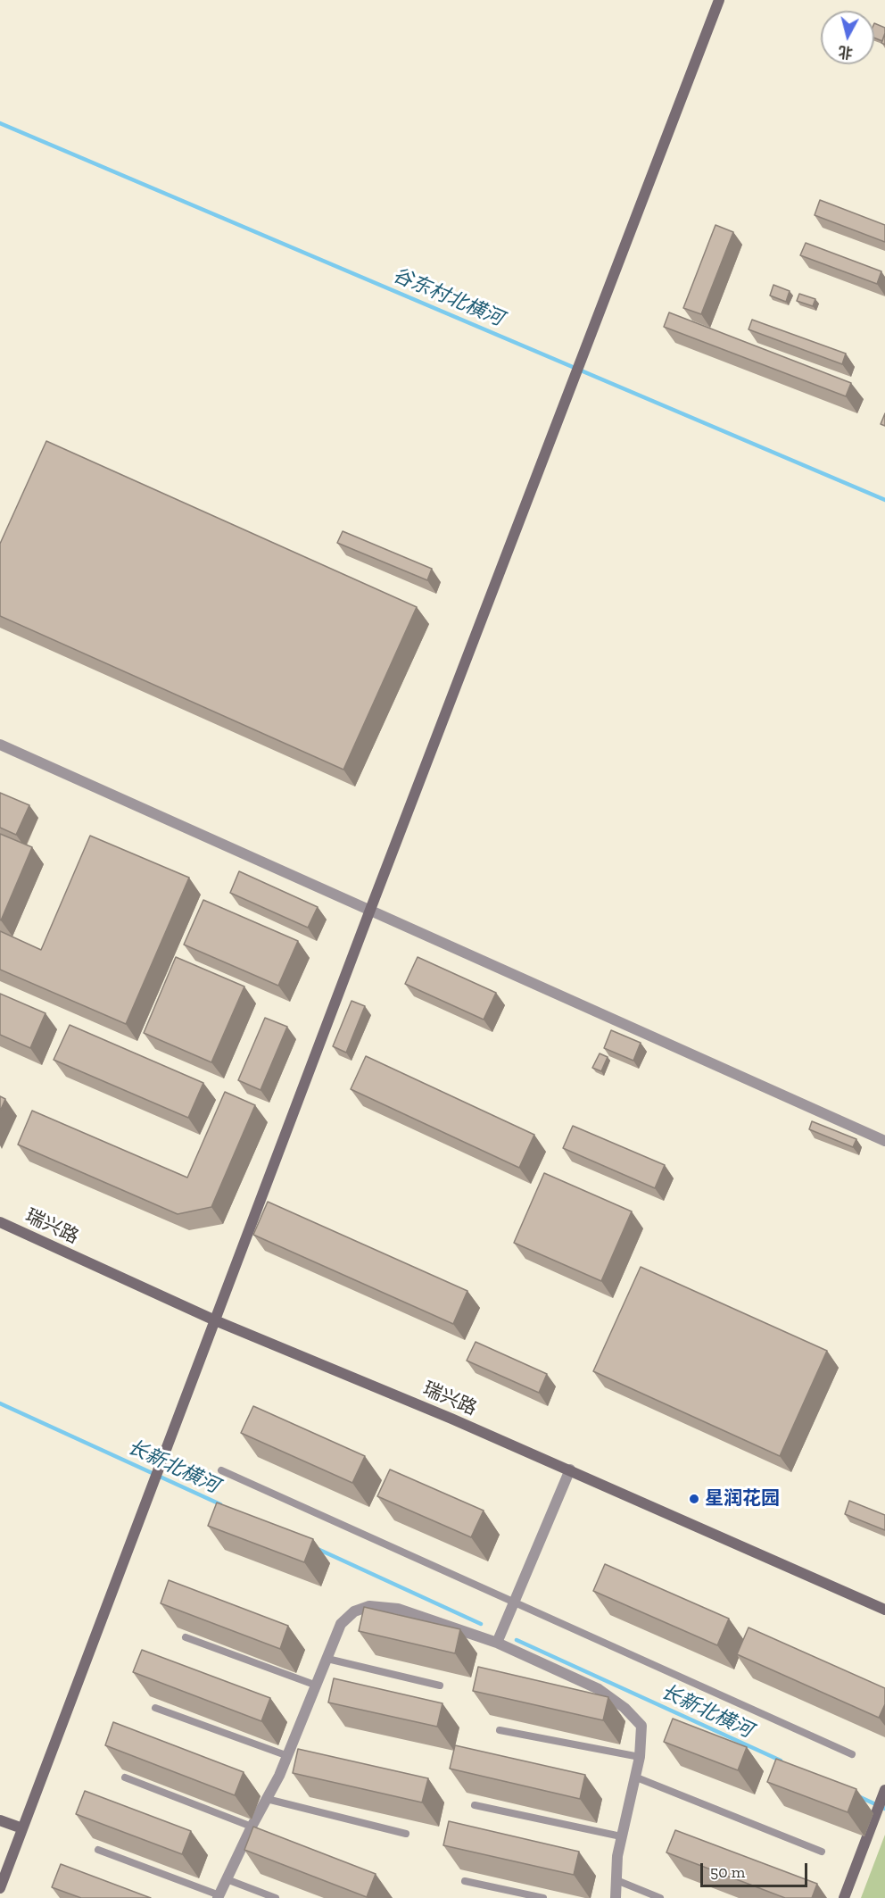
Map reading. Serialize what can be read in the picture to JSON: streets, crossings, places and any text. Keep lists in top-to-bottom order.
{
  "streets": {
    "street": ["瑞兴路"]
  },
  "water": ["谷东村北横河", "长新北横河"],
  "places": ["星润花园"],
  "scale_bar": "50 m",
  "north": "bottom"
}
